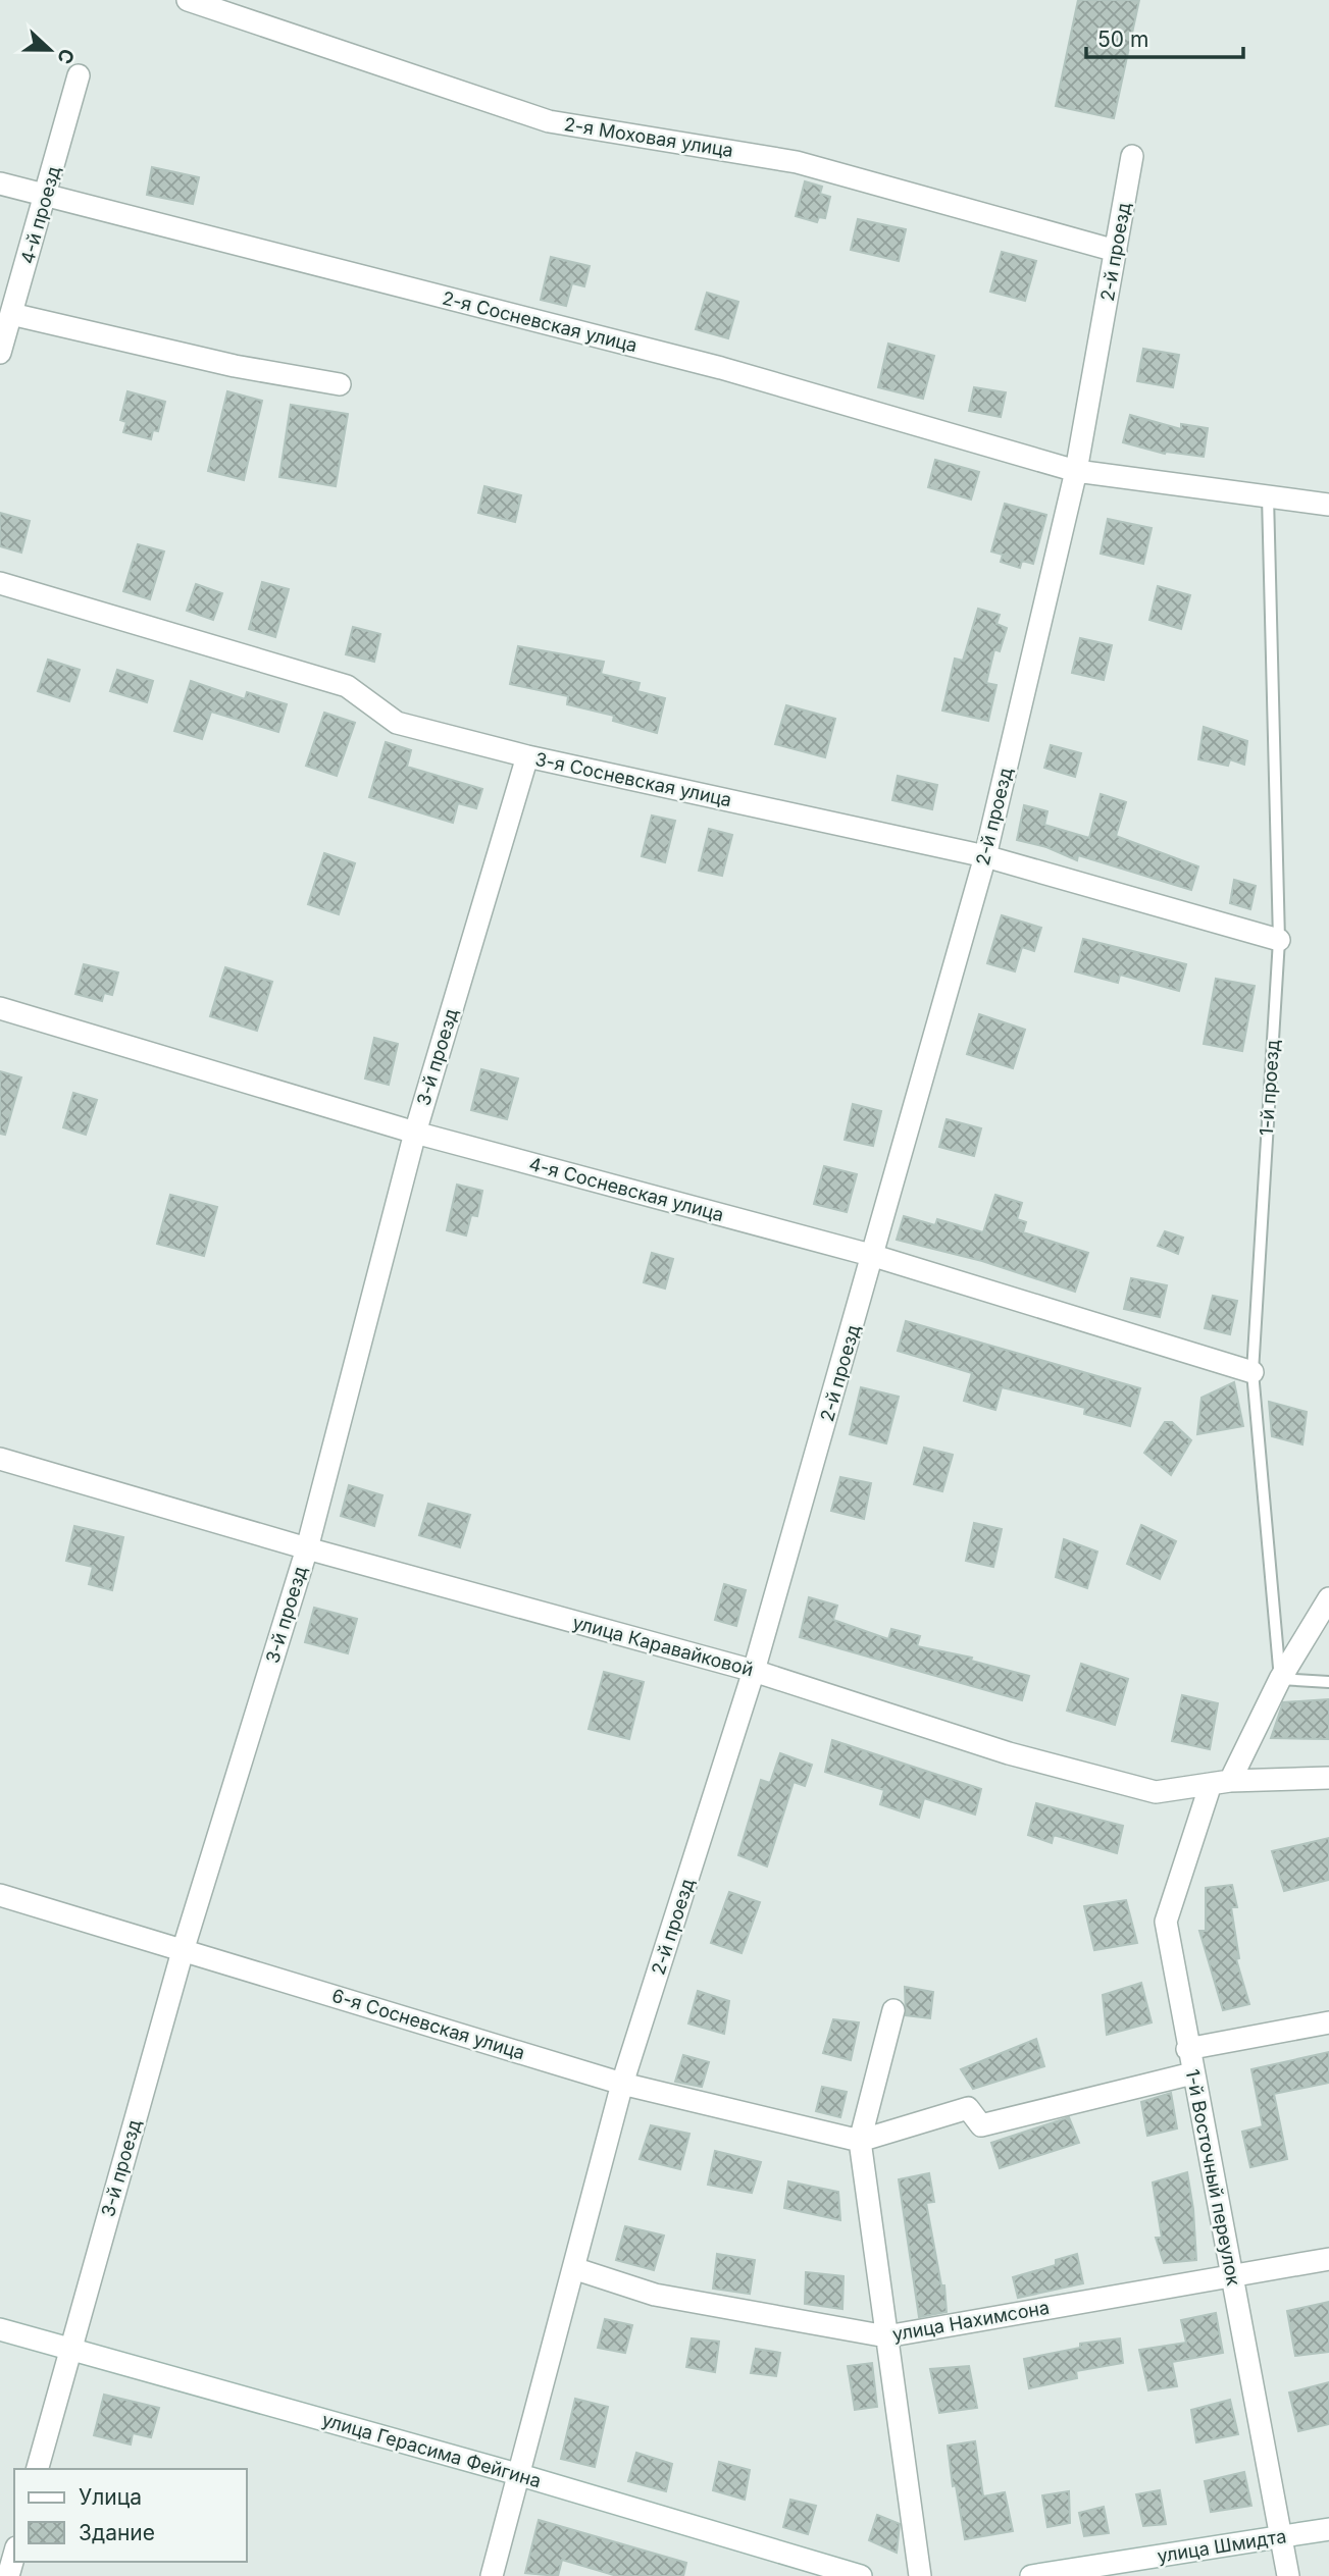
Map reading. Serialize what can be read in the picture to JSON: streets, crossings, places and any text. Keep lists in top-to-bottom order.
{
  "streets": {
    "street": [
      "2-я Моховая улица",
      "4-й проезд",
      "2-й проезд",
      "2-я Сосневская улица",
      "3-я Сосневская улица",
      "3-й проезд",
      "4-я Сосневская улица",
      "улица Каравайковой",
      "6-я Сосневская улица",
      "1-й Восточный переулок",
      "улица Нахимсона",
      "улица Герасима Фейгина",
      "улица Шмидта"
    ],
    "lane": ["1-й проезд"]
  },
  "crossings": [
    ["2-я Моховая улица", "2-й проезд"],
    ["4-й проезд", "2-я Сосневская улица"],
    ["2-й проезд", "2-я Сосневская улица"],
    ["2-й проезд", "3-я Сосневская улица"],
    ["2-й проезд", "4-я Сосневская улица"],
    ["2-й проезд", "улица Каравайковой"],
    ["2-й проезд", "6-я Сосневская улица"],
    ["2-й проезд", "улица Нахимсона"],
    ["2-й проезд", "улица Герасима Фейгина"],
    ["2-я Сосневская улица", "1-й проезд"],
    ["3-я Сосневская улица", "3-й проезд"],
    ["3-я Сосневская улица", "1-й проезд"],
    ["3-й проезд", "4-я Сосневская улица"],
    ["3-й проезд", "улица Каравайковой"],
    ["3-й проезд", "6-я Сосневская улица"],
    ["3-й проезд", "улица Герасима Фейгина"],
    ["1-й проезд", "4-я Сосневская улица"],
    ["1-й проезд", "1-й Восточный переулок"],
    ["улица Каравайковой", "1-й Восточный переулок"],
    ["1-й Восточный переулок", "улица Нахимсона"],
    ["1-й Восточный переулок", "улица Шмидта"]
  ],
  "legend": ["Улица", "Здание"],
  "scale_bar": "50 m",
  "north": "right"
}
